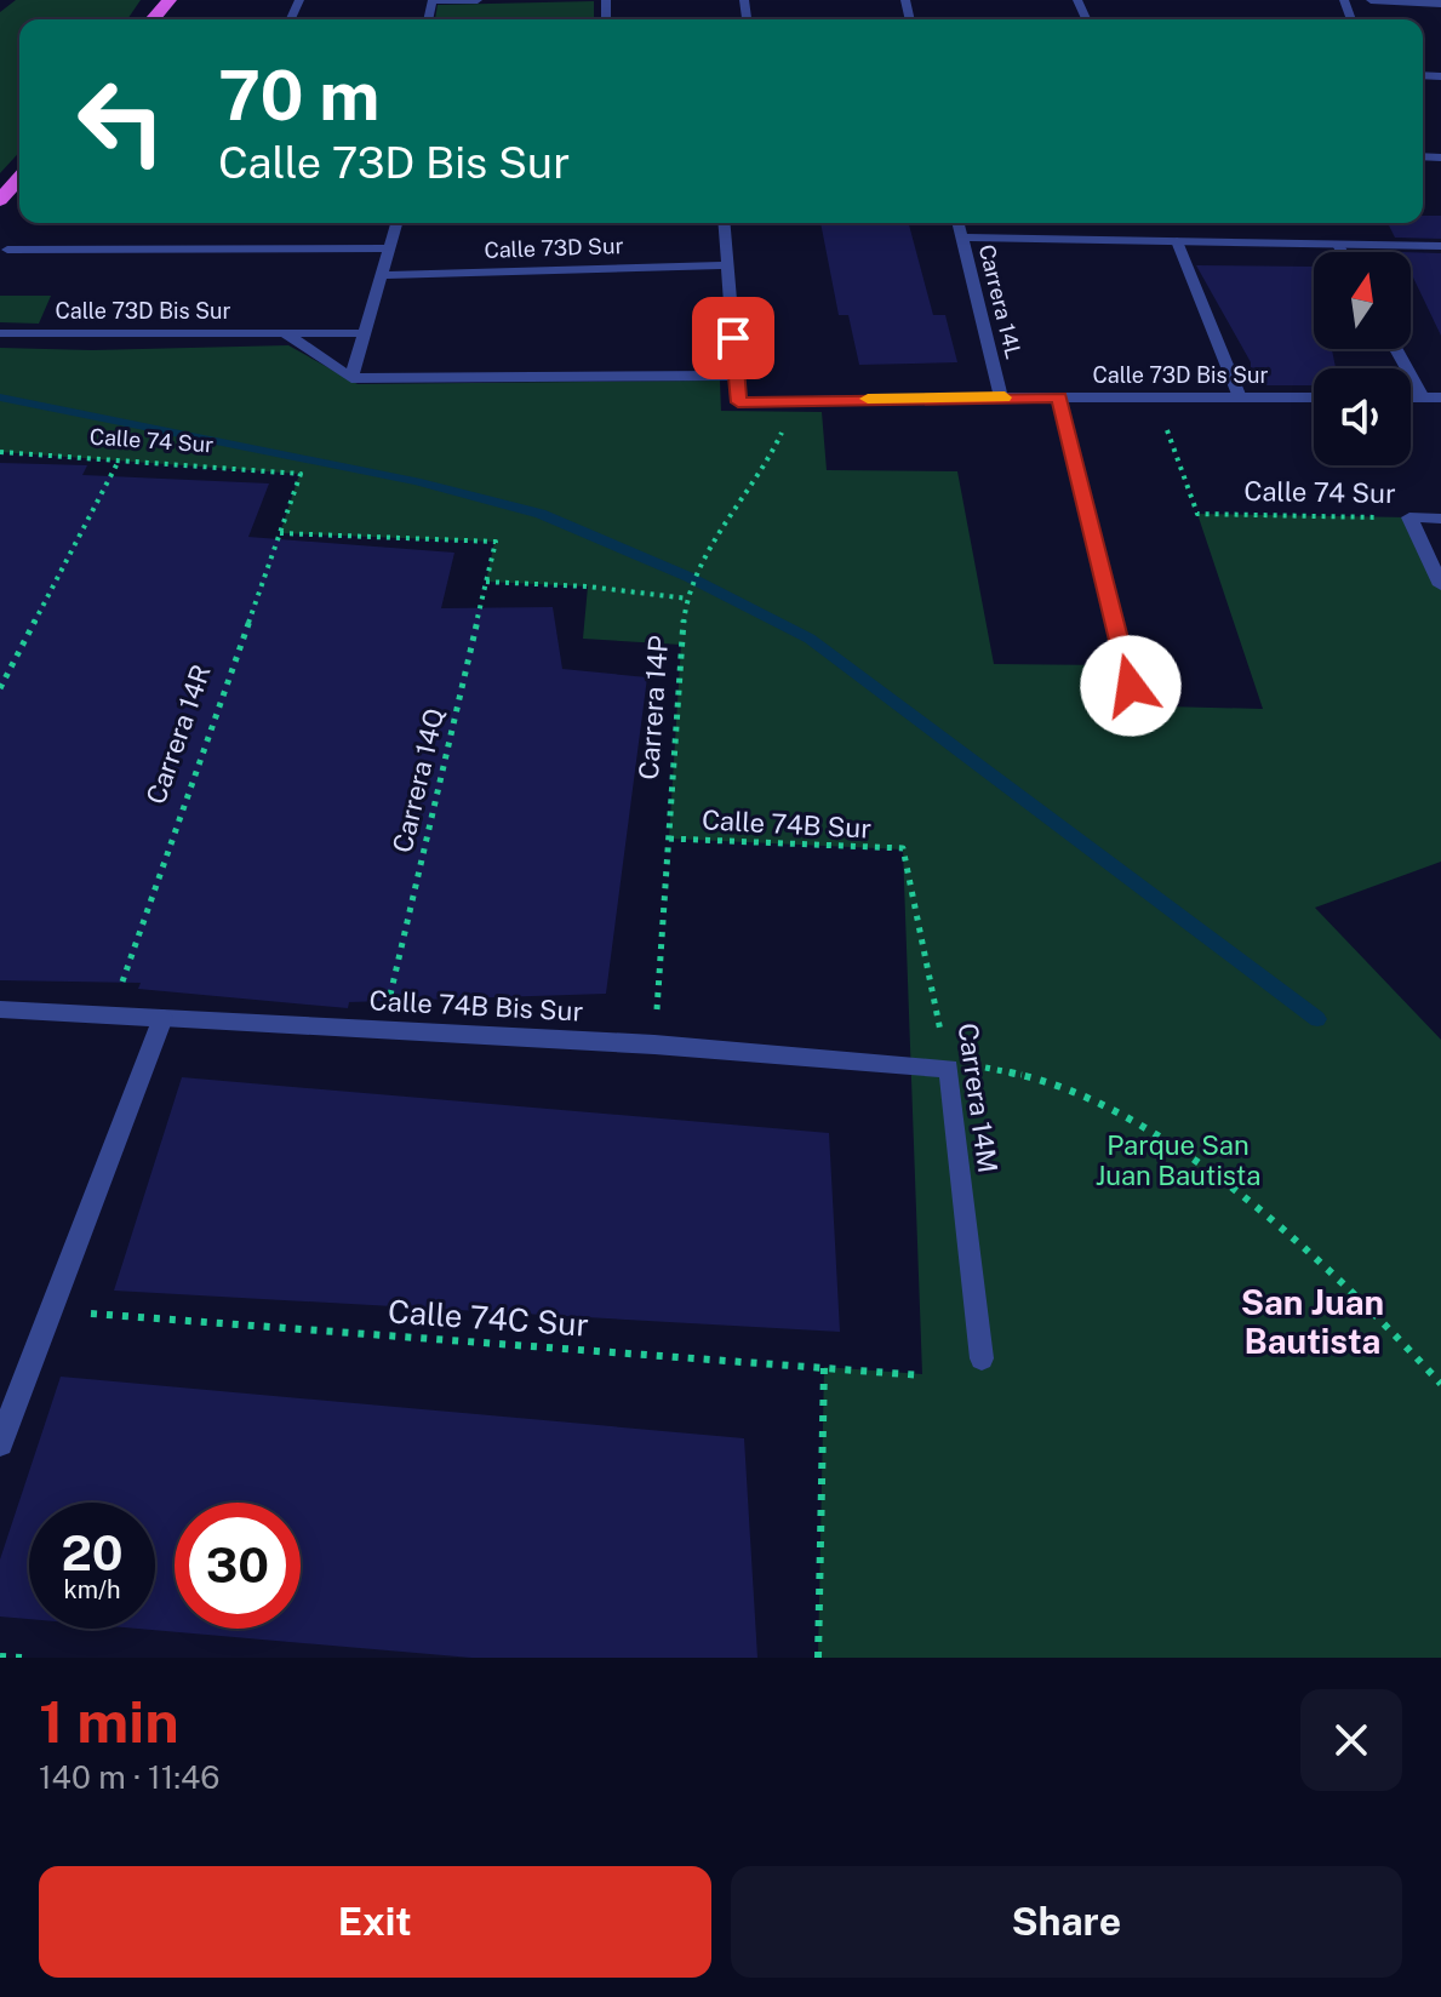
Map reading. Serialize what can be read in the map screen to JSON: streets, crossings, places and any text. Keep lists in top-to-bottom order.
{
  "streets": {
    "street": [
      "Calle 73D Sur",
      "Carrera 14L",
      "Calle 73D Bis Sur",
      "Calle 74 Sur",
      "Calle 74B Bis Sur",
      "Carrera 14M"
    ],
    "path": [
      "Carrera 14P",
      "Carrera 14R",
      "Carrera 14Q",
      "Calle 74B Sur",
      "Calle 74C Sur"
    ]
  },
  "crossings": [
    ["Carrera 14L", "Calle 73D Bis Sur"],
    ["Calle 73D Bis Sur", "Calle 74 Sur"],
    ["Calle 73D Bis Sur", "Carrera 14P"],
    ["Calle 74 Sur", "Carrera 14R"],
    ["Carrera 14P", "Calle 74B Sur"],
    ["Carrera 14P", "Calle 74B Bis Sur"],
    ["Carrera 14R", "Carrera 14Q"],
    ["Carrera 14R", "Calle 74B Bis Sur"],
    ["Carrera 14Q", "Calle 74B Bis Sur"],
    ["Calle 74B Sur", "Carrera 14M"],
    ["Calle 74B Bis Sur", "Carrera 14M"]
  ],
  "districts": ["San Juan Bautista"],
  "parks": ["Parque San Juan Bautista"],
  "north": "top",
  "page": {
    "turn": ["70 m", "Calle 73D Bis Sur"],
    "speed": "20 km/h",
    "limit": "30",
    "heading": ["1 min", "140 m · 11:46"],
    "buttons": ["Exit", "Share"]
  }
}
